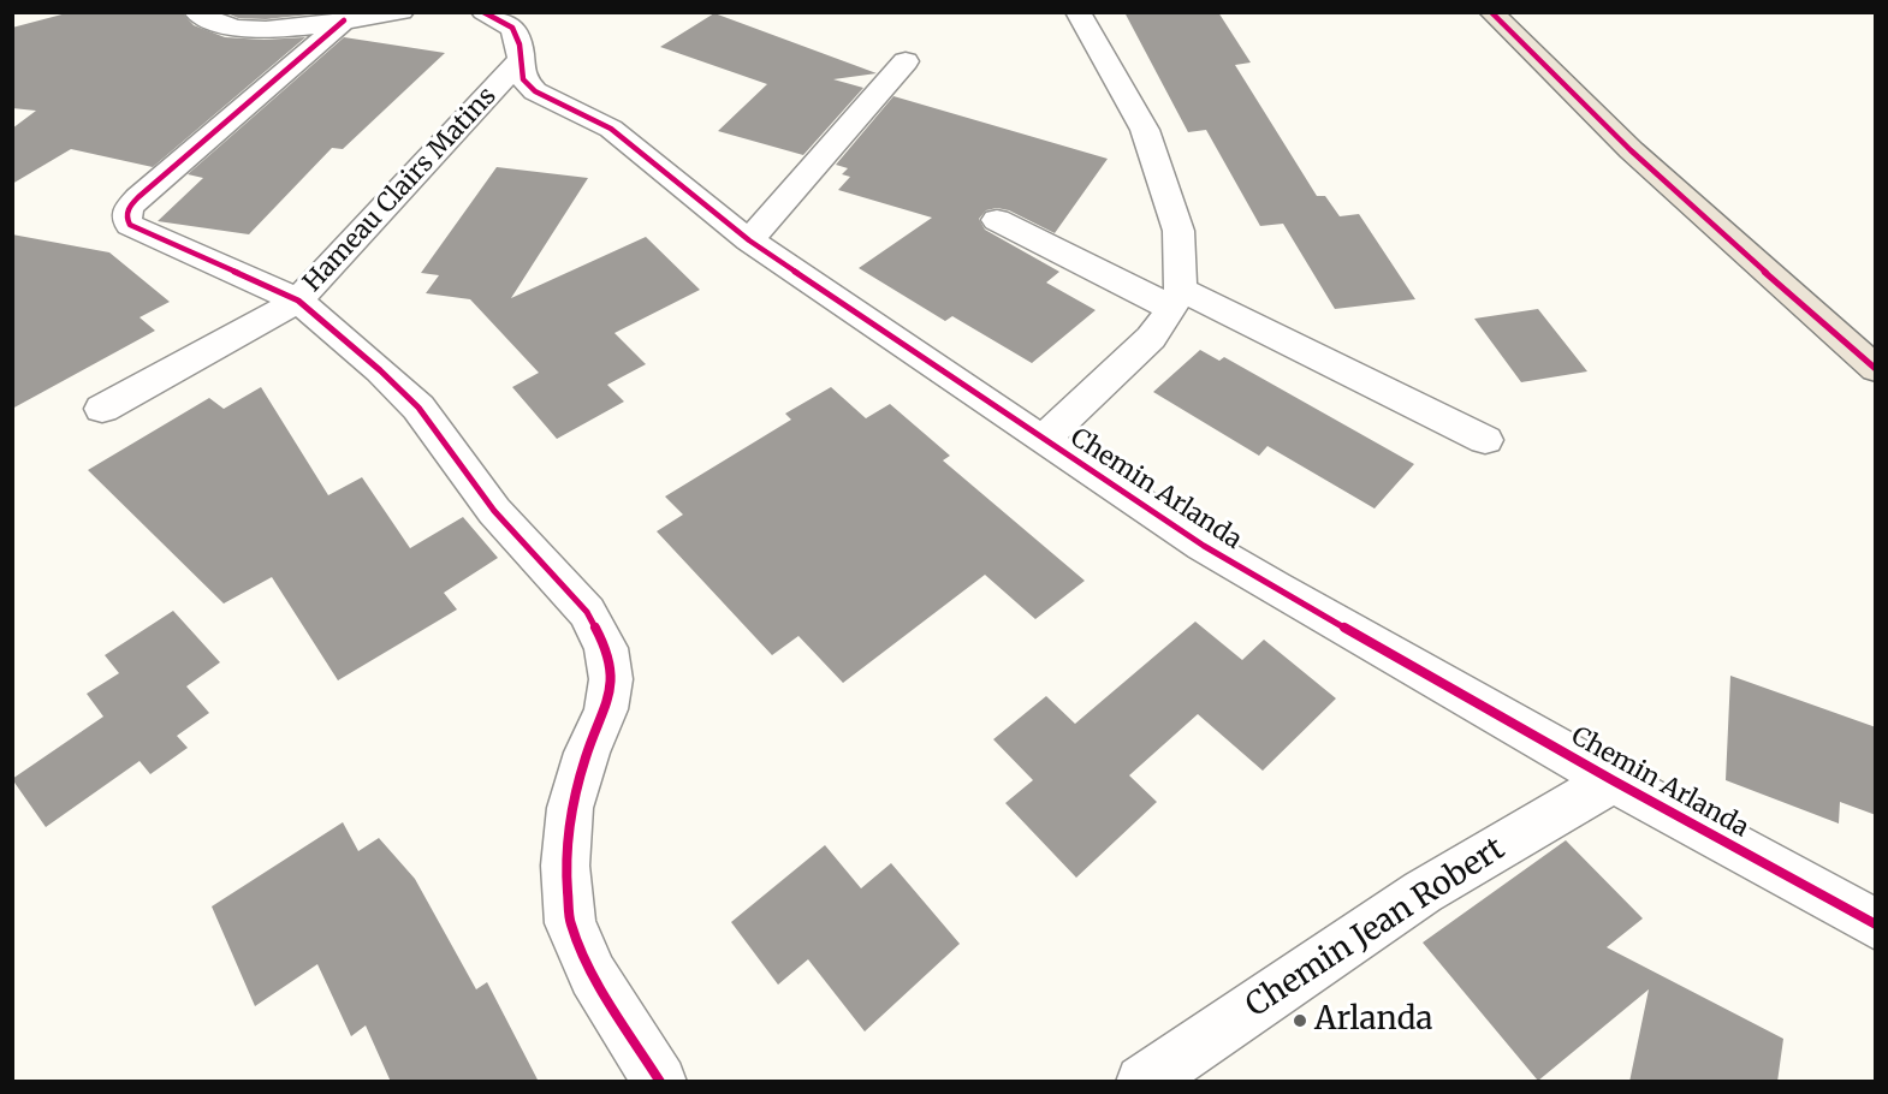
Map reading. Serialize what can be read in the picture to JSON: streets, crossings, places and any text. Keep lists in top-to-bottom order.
{
  "streets": {
    "street": ["Hameau Clairs Matins", "Chemin Arlanda", "Chemin Jean Robert"]
  },
  "crossings": [
    ["Hameau Clairs Matins", "Chemin Arlanda"],
    ["Chemin Arlanda", "Chemin Jean Robert"]
  ],
  "places": ["Arlanda"]
}
